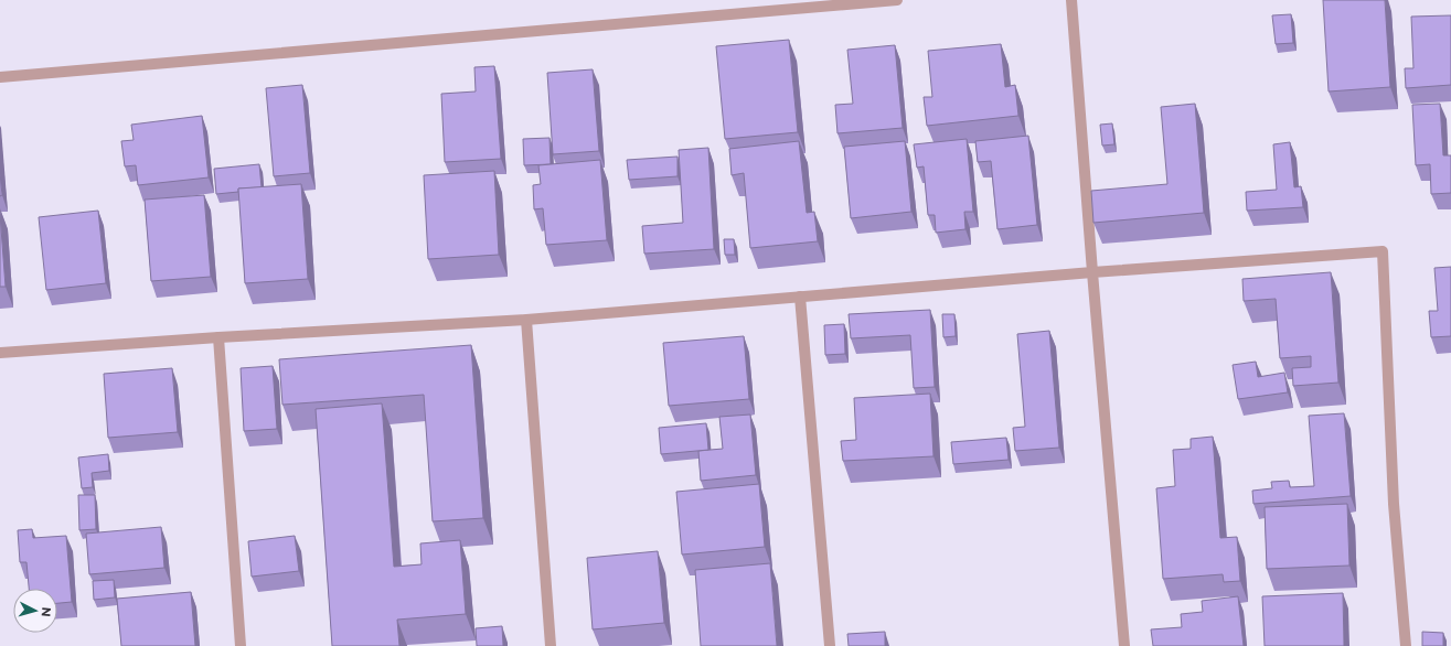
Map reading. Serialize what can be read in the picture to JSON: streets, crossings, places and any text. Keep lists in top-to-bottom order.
{
  "north": "right"
}
